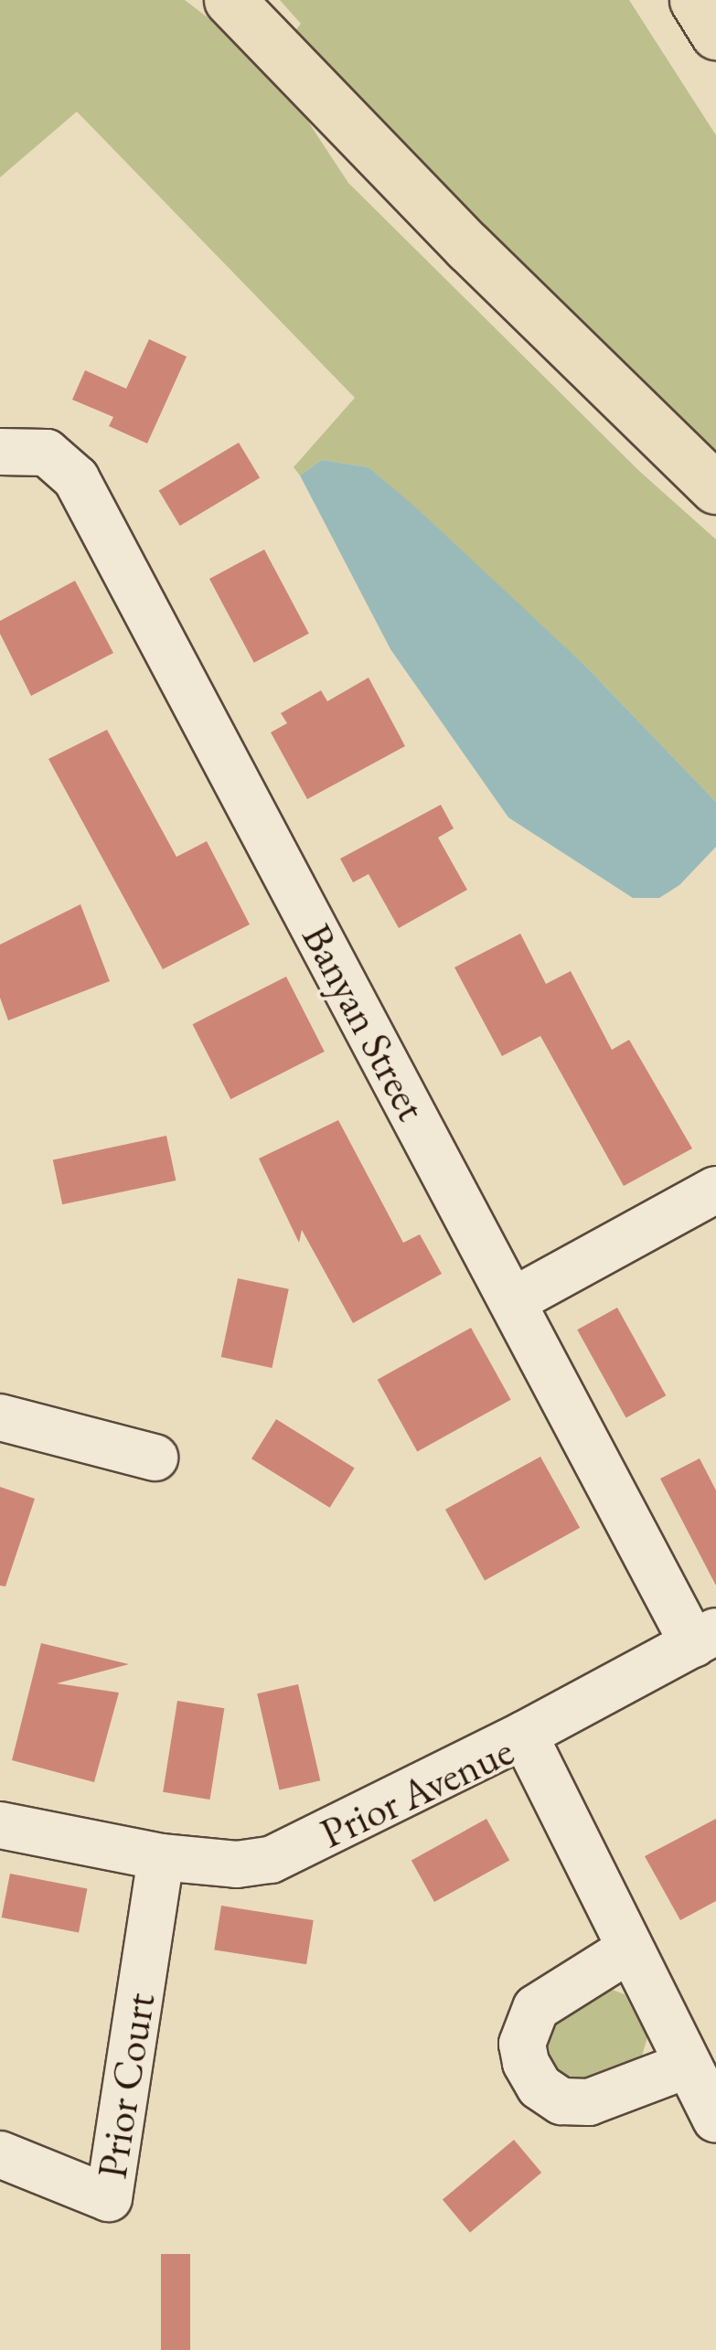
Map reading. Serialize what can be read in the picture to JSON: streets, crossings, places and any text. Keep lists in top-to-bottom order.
{
  "streets": {
    "street": ["Banyan Street", "Prior Avenue", "Prior Court"]
  },
  "crossings": [
    ["Prior Avenue", "Prior Court"]
  ]
}
